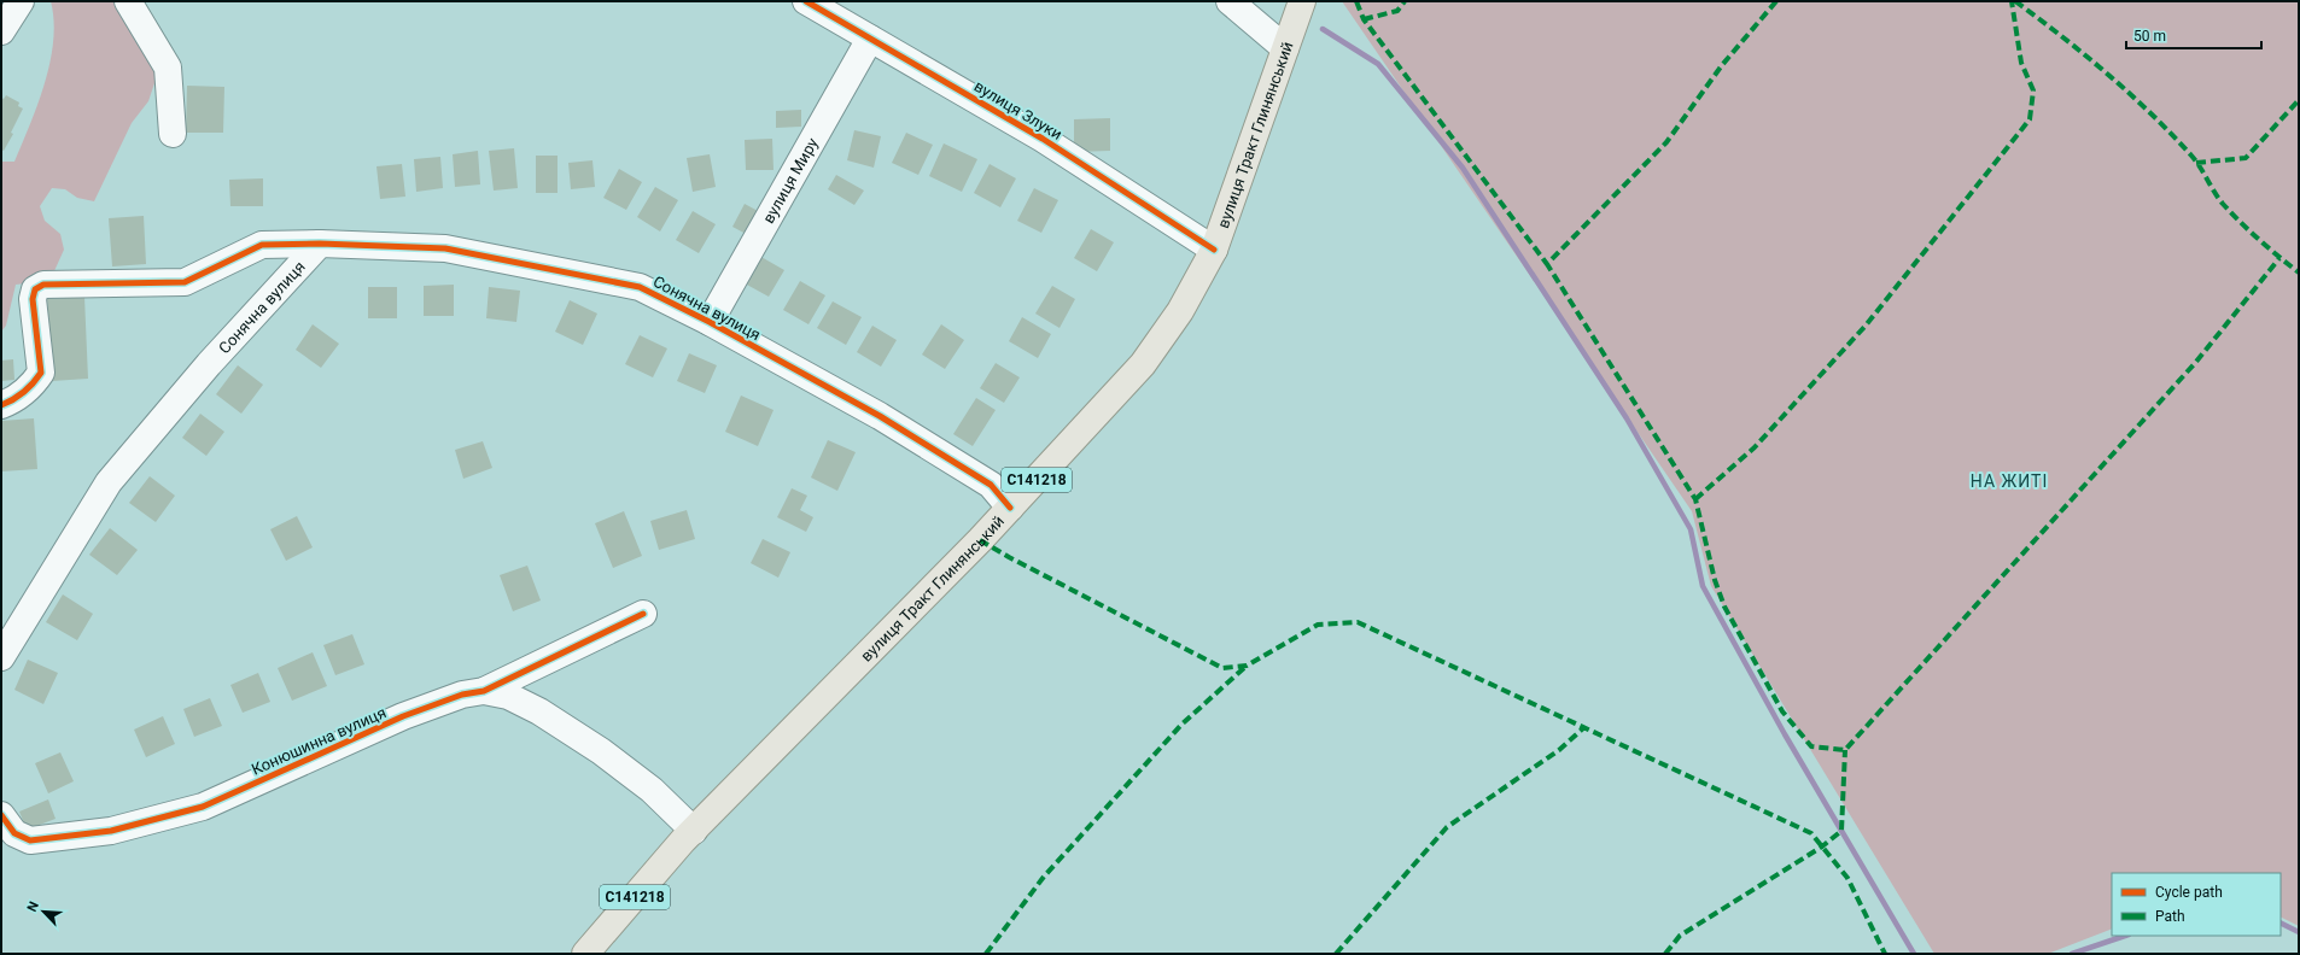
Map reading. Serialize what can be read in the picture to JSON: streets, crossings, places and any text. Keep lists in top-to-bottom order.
{
  "streets": {
    "main road": ["вулиця Тракт Глинянський", "С141218"],
    "street": [
      "вулиця Злуки",
      "вулиця Миру",
      "Сонячна вулиця",
      "Конюшинна вулиця"
    ]
  },
  "crossings": [
    ["вулиця Злуки", "вулиця Тракт Глинянський"],
    ["вулиця Злуки", "вулиця Миру"],
    ["вулиця Тракт Глинянський", "Сонячна вулиця"],
    ["вулиця Миру", "Сонячна вулиця"]
  ],
  "districts": ["НА ЖИТІ"],
  "legend": ["Cycle path", "Path"],
  "scale_bar": "50 m",
  "north": "top left"
}
